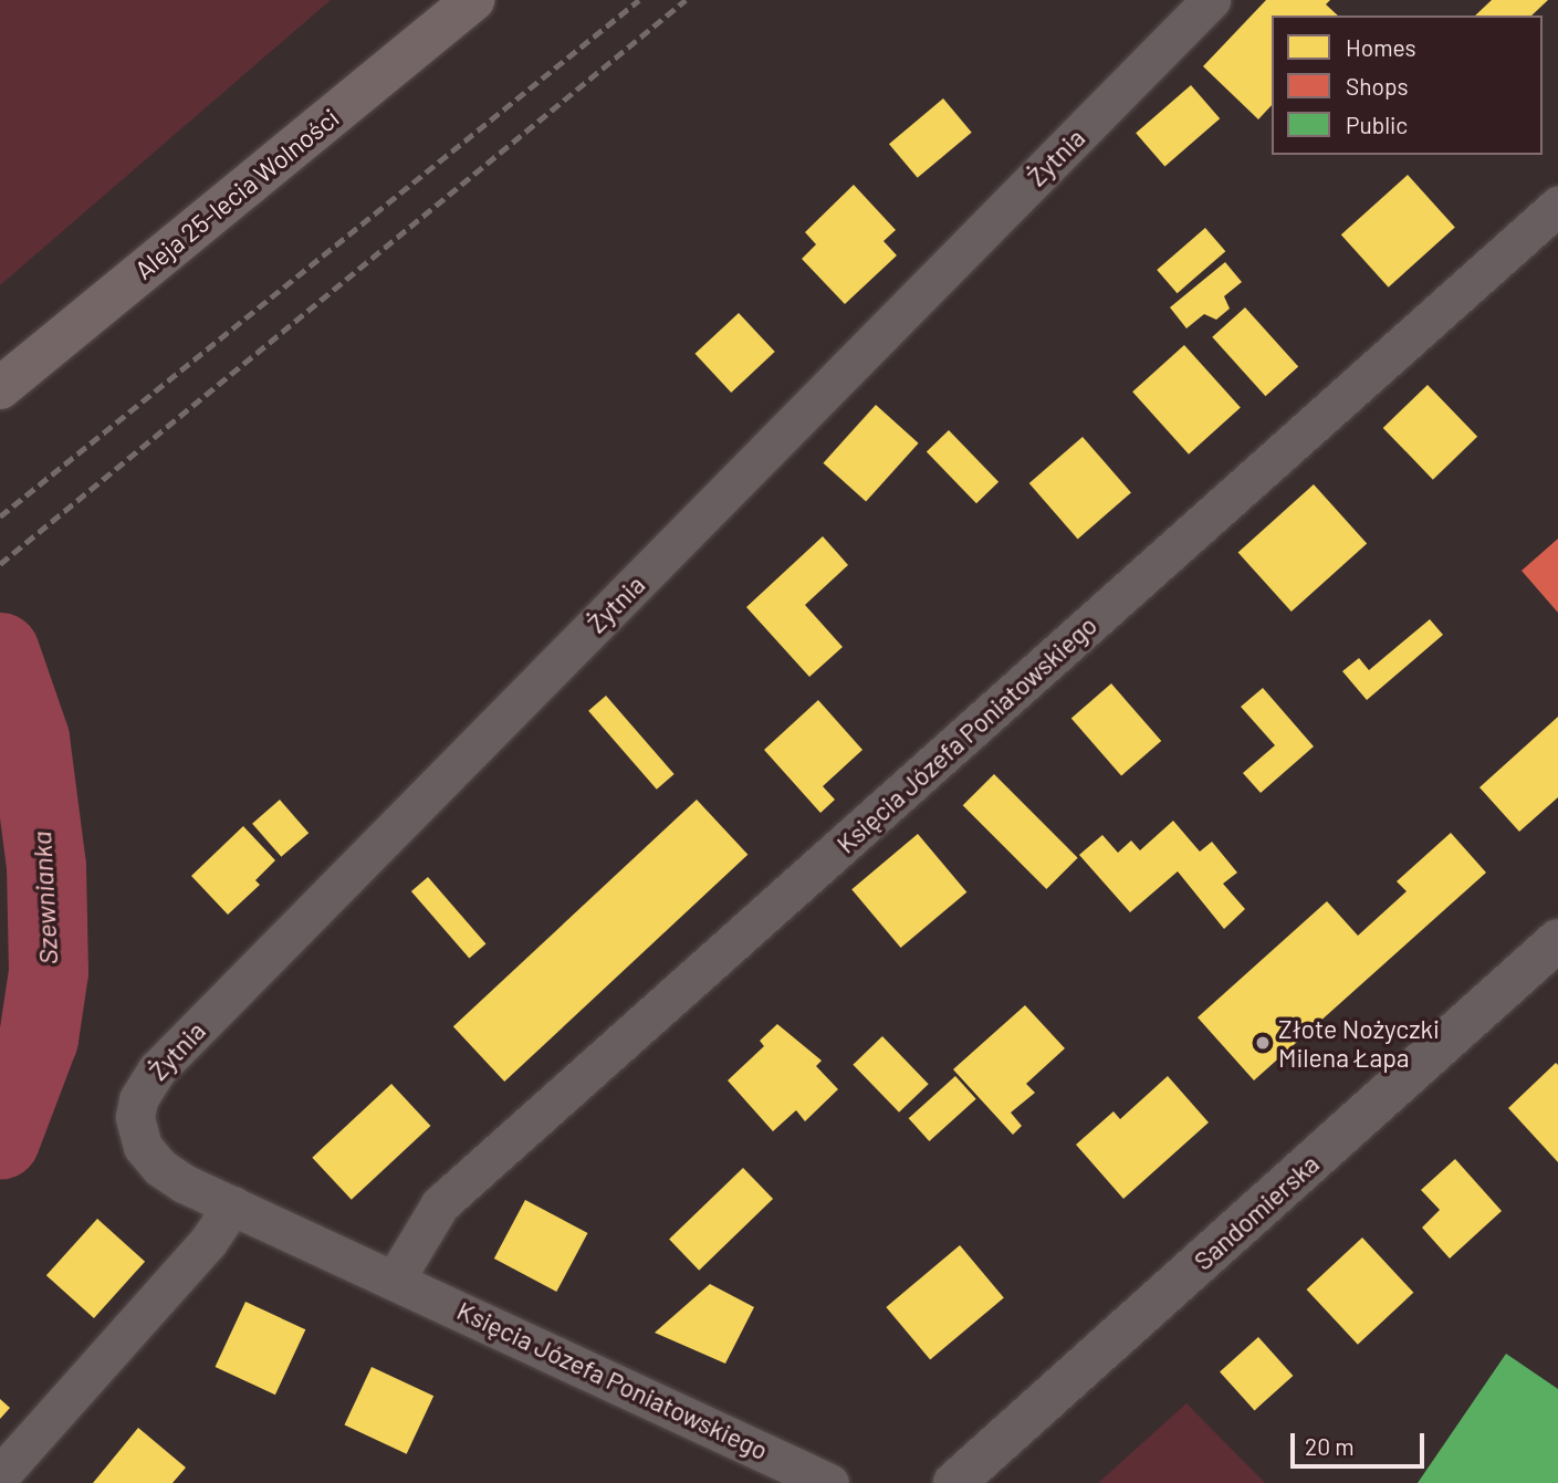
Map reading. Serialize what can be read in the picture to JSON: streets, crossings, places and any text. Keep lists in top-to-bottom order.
{
  "streets": {
    "main road": ["Aleja 25-lecia Wolności"],
    "street": ["Żytnia", "Księcia Józefa Poniatowskiego", "Sandomierska"]
  },
  "crossings": [
    ["Żytnia", "Księcia Józefa Poniatowskiego"]
  ],
  "water": ["Szewnianka"],
  "places": ["Złote Nożyczki Milena Łapa"],
  "legend": ["Homes", "Shops", "Public"],
  "scale_bar": "20 m"
}
